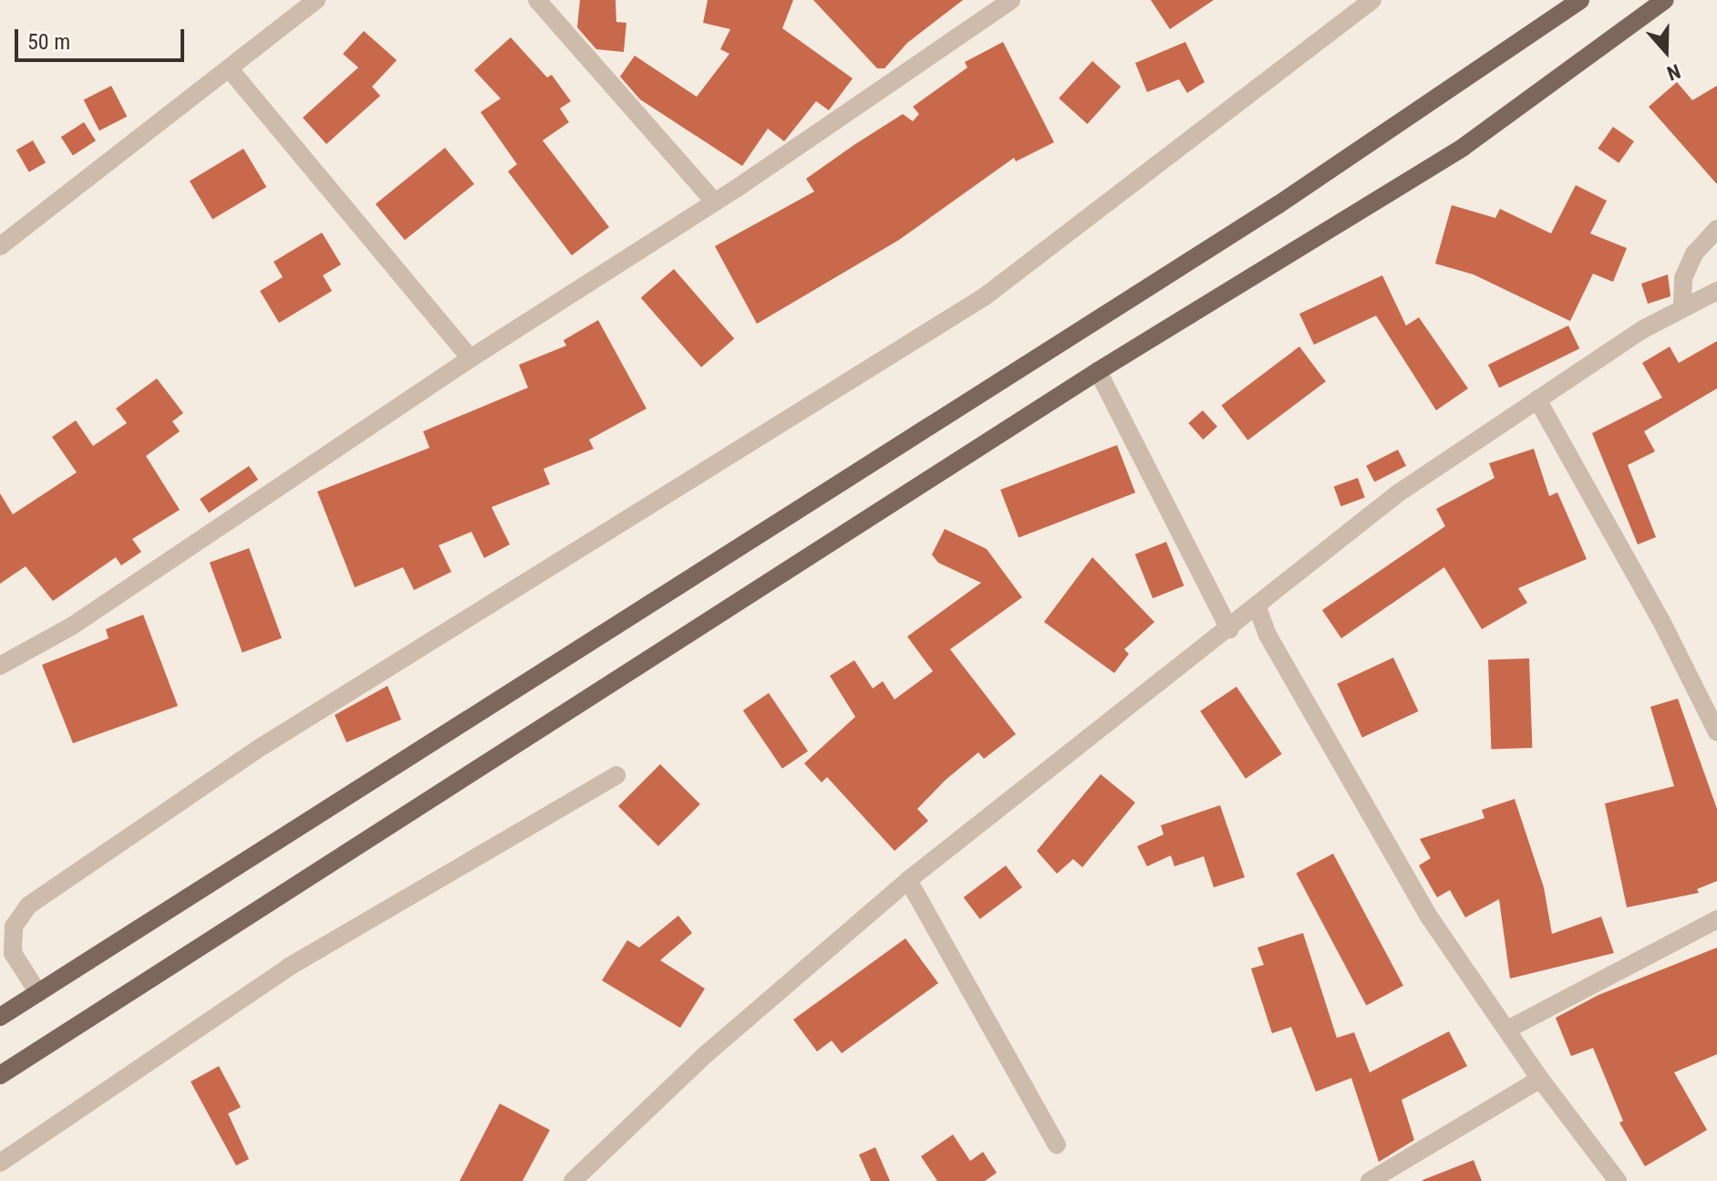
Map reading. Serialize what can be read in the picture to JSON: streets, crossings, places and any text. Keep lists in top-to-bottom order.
{
  "scale_bar": "50 m",
  "north": "bottom"
}
